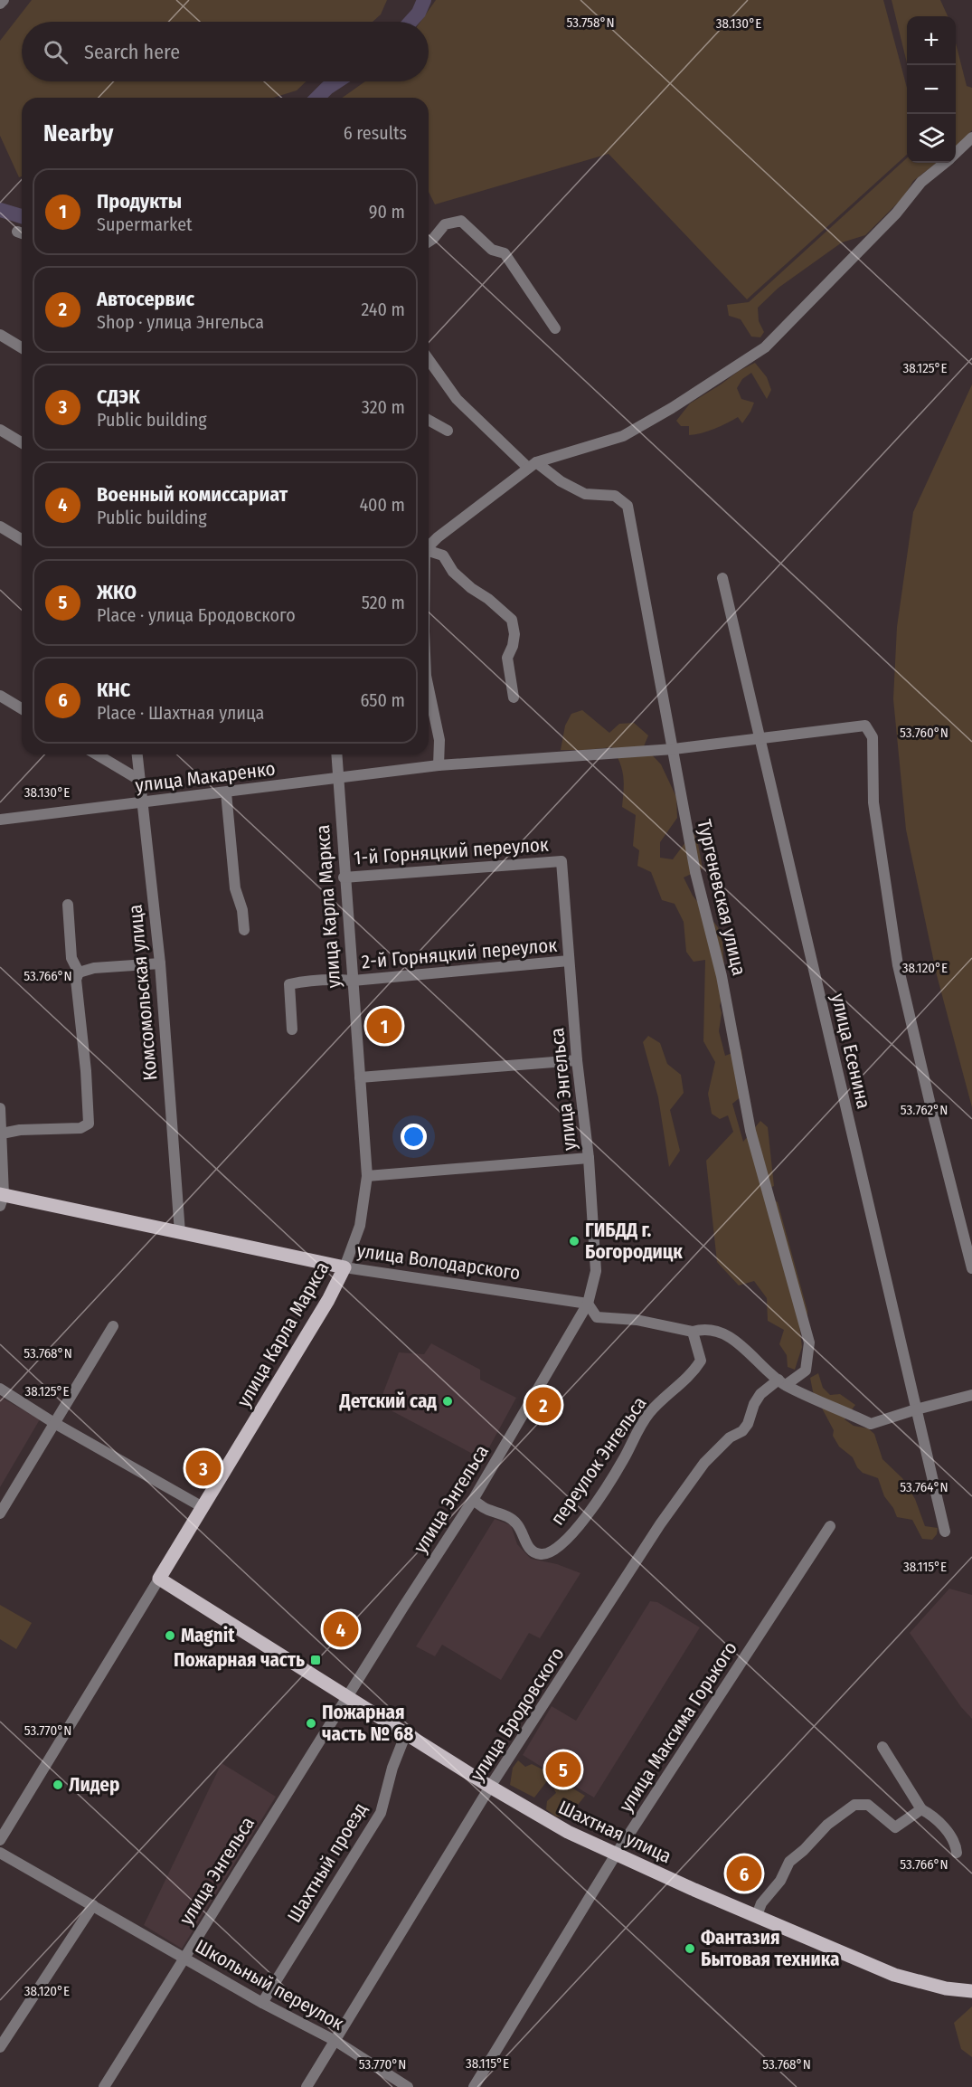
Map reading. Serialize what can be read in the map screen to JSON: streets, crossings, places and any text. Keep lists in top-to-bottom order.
{
  "streets": {
    "main road": ["улица Карла Маркса", "улица Володарского", "Шахтная улица"],
    "street": [
      "улица Макаренко",
      "1-й Горняцкий переулок",
      "Тургеневская улица",
      "2-й Горняцкий переулок",
      "Комсомольская улица",
      "улица Есенина",
      "улица Энгельса",
      "переулок Энгельса",
      "улица Бродовского",
      "улица Максима Горького",
      "Шахтный проезд",
      "Школьный переулок"
    ]
  },
  "crossings": [
    ["улица Макаренко", "Тургеневская улица"],
    ["улица Макаренко", "улица Карла Маркса"],
    ["улица Макаренко", "Комсомольская улица"],
    ["улица Макаренко", "улица Есенина"],
    ["1-й Горняцкий переулок", "улица Карла Маркса"],
    ["1-й Горняцкий переулок", "улица Энгельса"],
    ["Тургеневская улица", "улица Володарского"],
    ["Тургеневская улица", "улица Бродовского"],
    ["улица Карла Маркса", "2-й Горняцкий переулок"],
    ["улица Карла Маркса", "улица Володарского"],
    ["улица Карла Маркса", "Шахтная улица"],
    ["2-й Горняцкий переулок", "улица Энгельса"],
    ["Комсомольская улица", "улица Володарского"],
    ["улица Есенина", "улица Володарского"],
    ["улица Энгельса", "улица Володарского"],
    ["улица Энгельса", "переулок Энгельса"],
    ["улица Энгельса", "Шахтная улица"],
    ["улица Энгельса", "Школьный переулок"],
    ["улица Володарского", "переулок Энгельса"],
    ["улица Володарского", "улица Бродовского"],
    ["улица Бродовского", "Шахтная улица"],
    ["улица Бродовского", "Школьный переулок"],
    ["улица Максима Горького", "Шахтная улица"],
    ["Шахтная улица", "Шахтный проезд"],
    ["Шахтный проезд", "Школьный переулок"]
  ],
  "places": {
    "other": [
      "ГИБДД г. Богородицк",
      "Детский сад",
      "Magnit",
      "Пожарная часть № 68",
      "Лидер",
      "Фантазия Бытовая техника"
    ],
    "transit": ["Пожарная часть"]
  },
  "page": {
    "map_buttons": ["+", "−"],
    "search": "Search here",
    "heading": ["Nearby", "6 results"],
    "list": [
      {
        "mark": "1",
        "name": "Продукты",
        "note": "Supermarket",
        "value": "90 m"
      },
      {
        "mark": "2",
        "name": "Автосервис",
        "note": "Shop · улица Энгельса",
        "value": "240 m"
      },
      {
        "mark": "3",
        "name": "СДЭК",
        "note": "Public building",
        "value": "320 m"
      },
      {
        "mark": "4",
        "name": "Военный комиссариат",
        "note": "Public building",
        "value": "400 m"
      },
      {
        "mark": "5",
        "name": "ЖКО",
        "note": "Place · улица Бродовского",
        "value": "520 m"
      },
      {
        "mark": "6",
        "name": "КНС",
        "note": "Place · Шахтная улица",
        "value": "650 m"
      }
    ],
    "pins": [
      "1",
      "2",
      "3",
      "4",
      "5",
      "6"
    ]
  },
  "coordinates": [
    "53.758°N",
    "38.130°E",
    "38.125°E",
    "53.760°N",
    "38.120°E",
    "53.766°N",
    "53.762°N",
    "53.768°N",
    "53.764°N",
    "38.115°E",
    "53.770°N"
  ]
}
